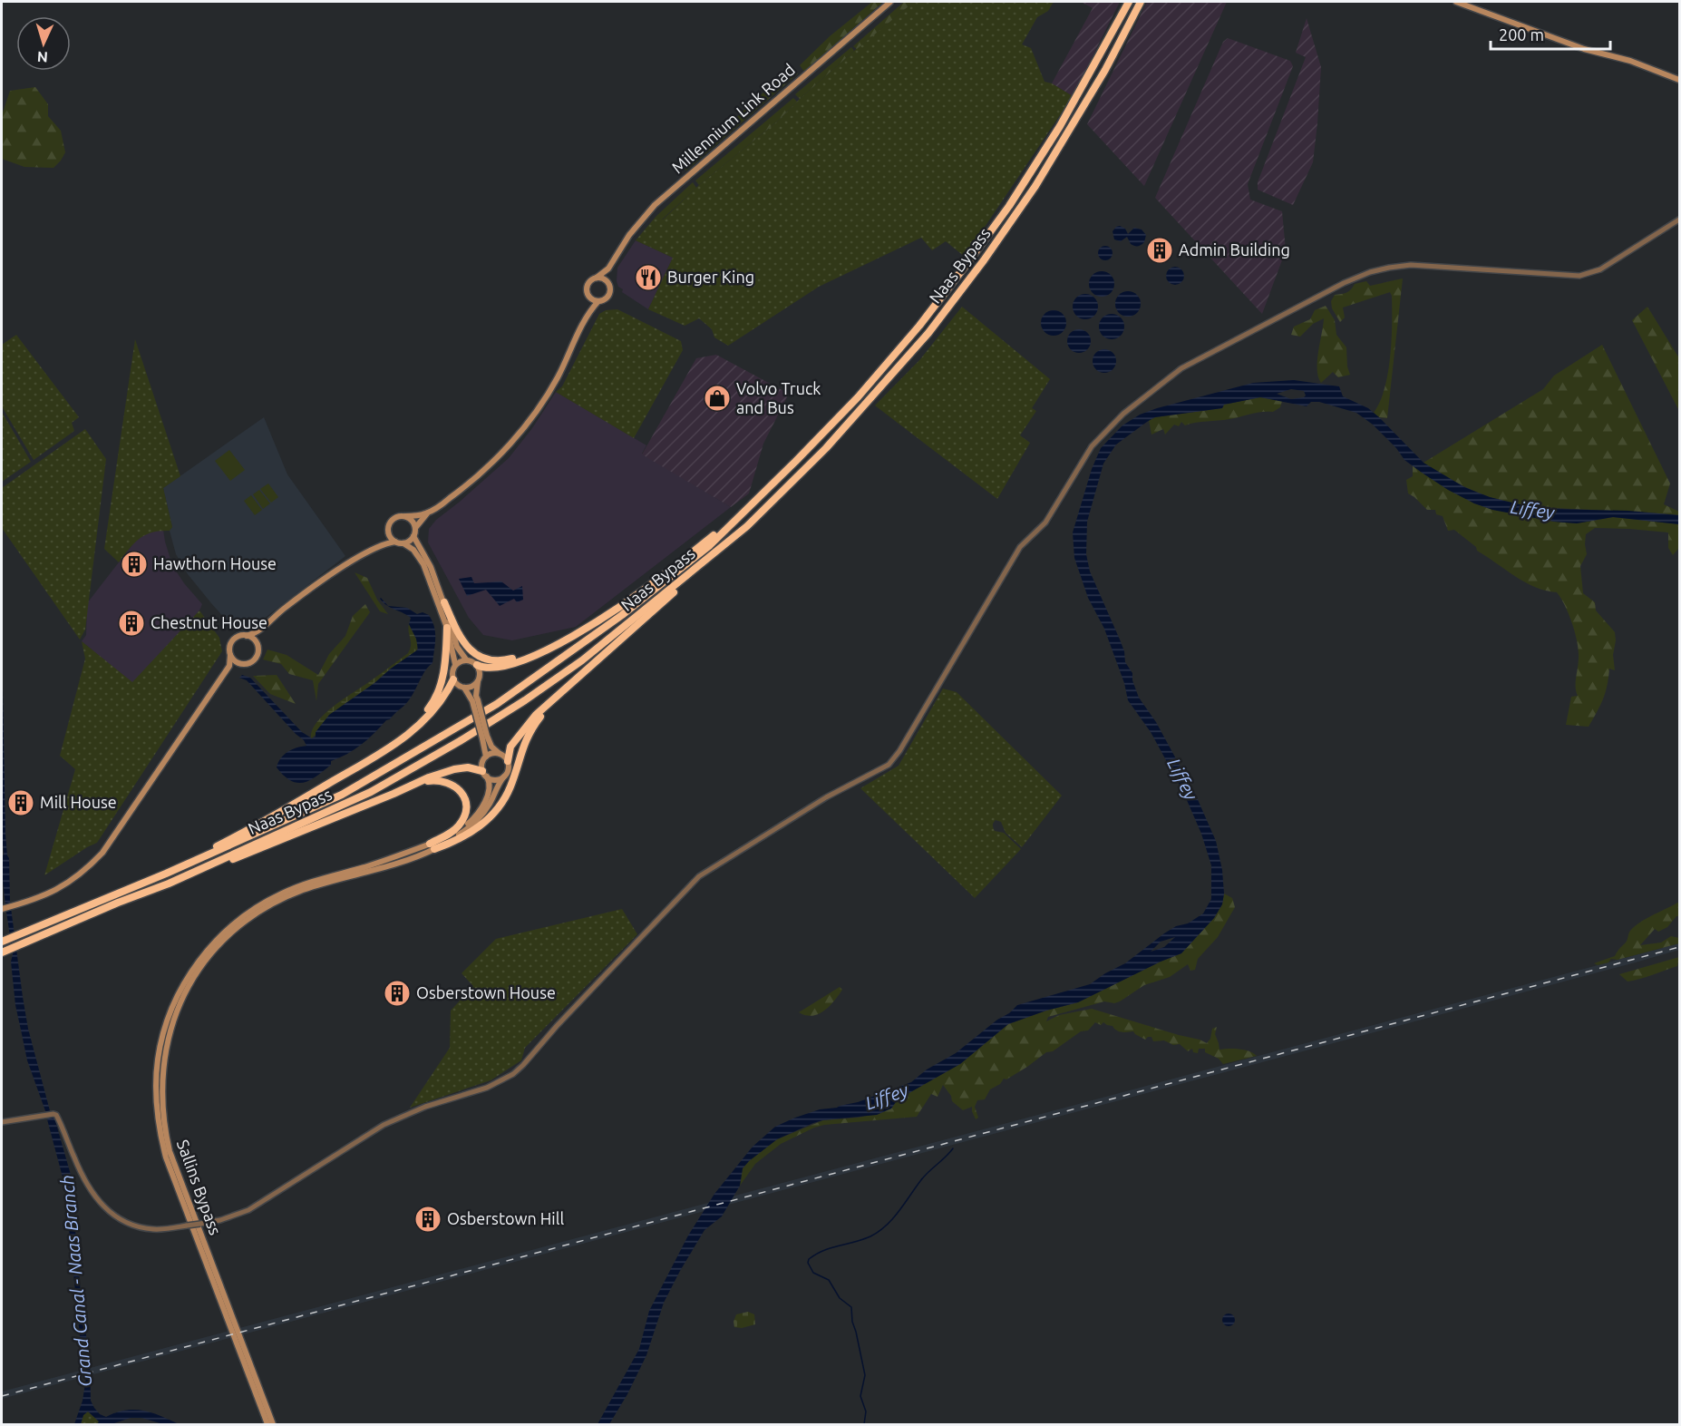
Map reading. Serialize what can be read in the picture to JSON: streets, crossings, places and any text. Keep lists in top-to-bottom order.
{
  "streets": {
    "highway": ["Naas Bypass"],
    "main road": ["Millennium Link Road", "Sallins Bypass"]
  },
  "water": ["Liffey", "Grand Canal - Naas Branch"],
  "places": {
    "building": [
      "Admin Building",
      "Hawthorn House",
      "Chestnut House",
      "Mill House",
      "Osberstown House",
      "Osberstown Hill"
    ],
    "restaurant": ["Burger King"],
    "shop": ["Volvo Truck and Bus"]
  },
  "scale_bar": "200 m",
  "north": "bottom"
}
